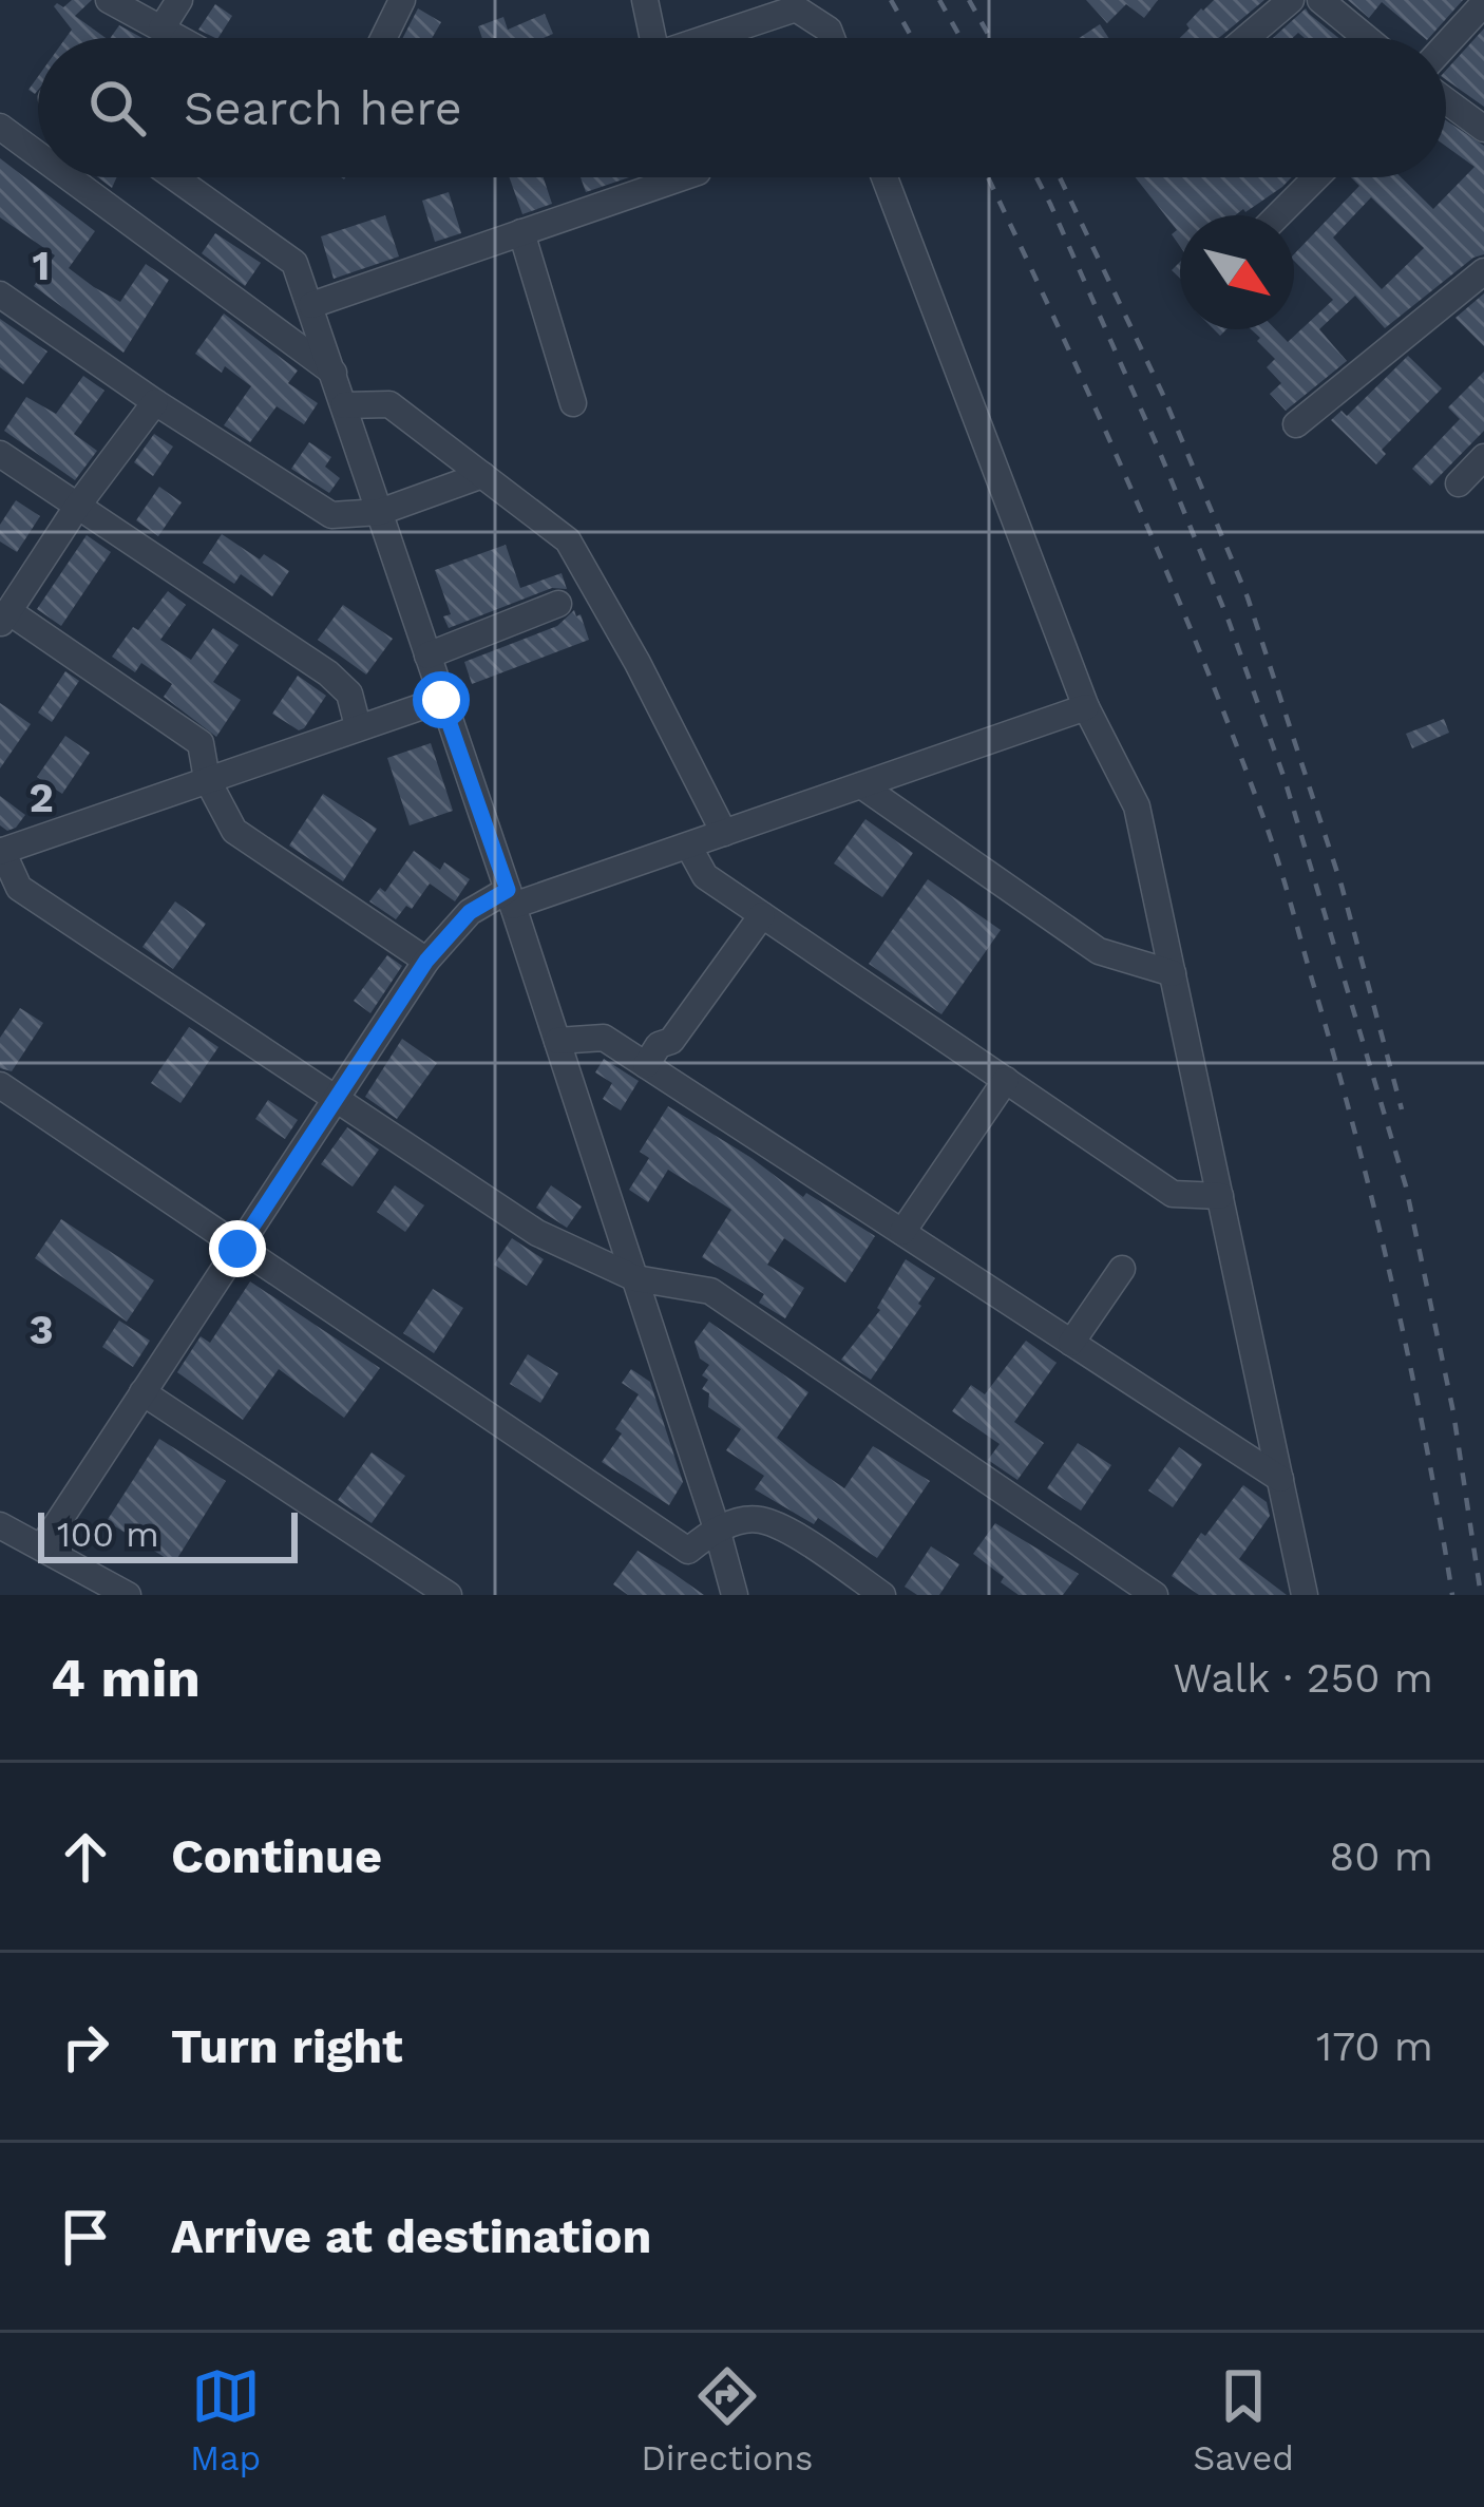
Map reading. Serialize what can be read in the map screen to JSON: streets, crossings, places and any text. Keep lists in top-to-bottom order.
{
  "scale_bar": "100 m",
  "north": "bottom right",
  "page": {
    "search": "Search here",
    "scale": "100 m",
    "heading": ["4 min", "Walk · 250 m"],
    "list": [
      ["Continue", "80 m"],
      ["Turn right", "170 m"],
      "Arrive at destination"
    ],
    "nav": ["Map", "Directions", "Saved"]
  },
  "grid": {
    "rows": ["1", "2", "3"]
  }
}
